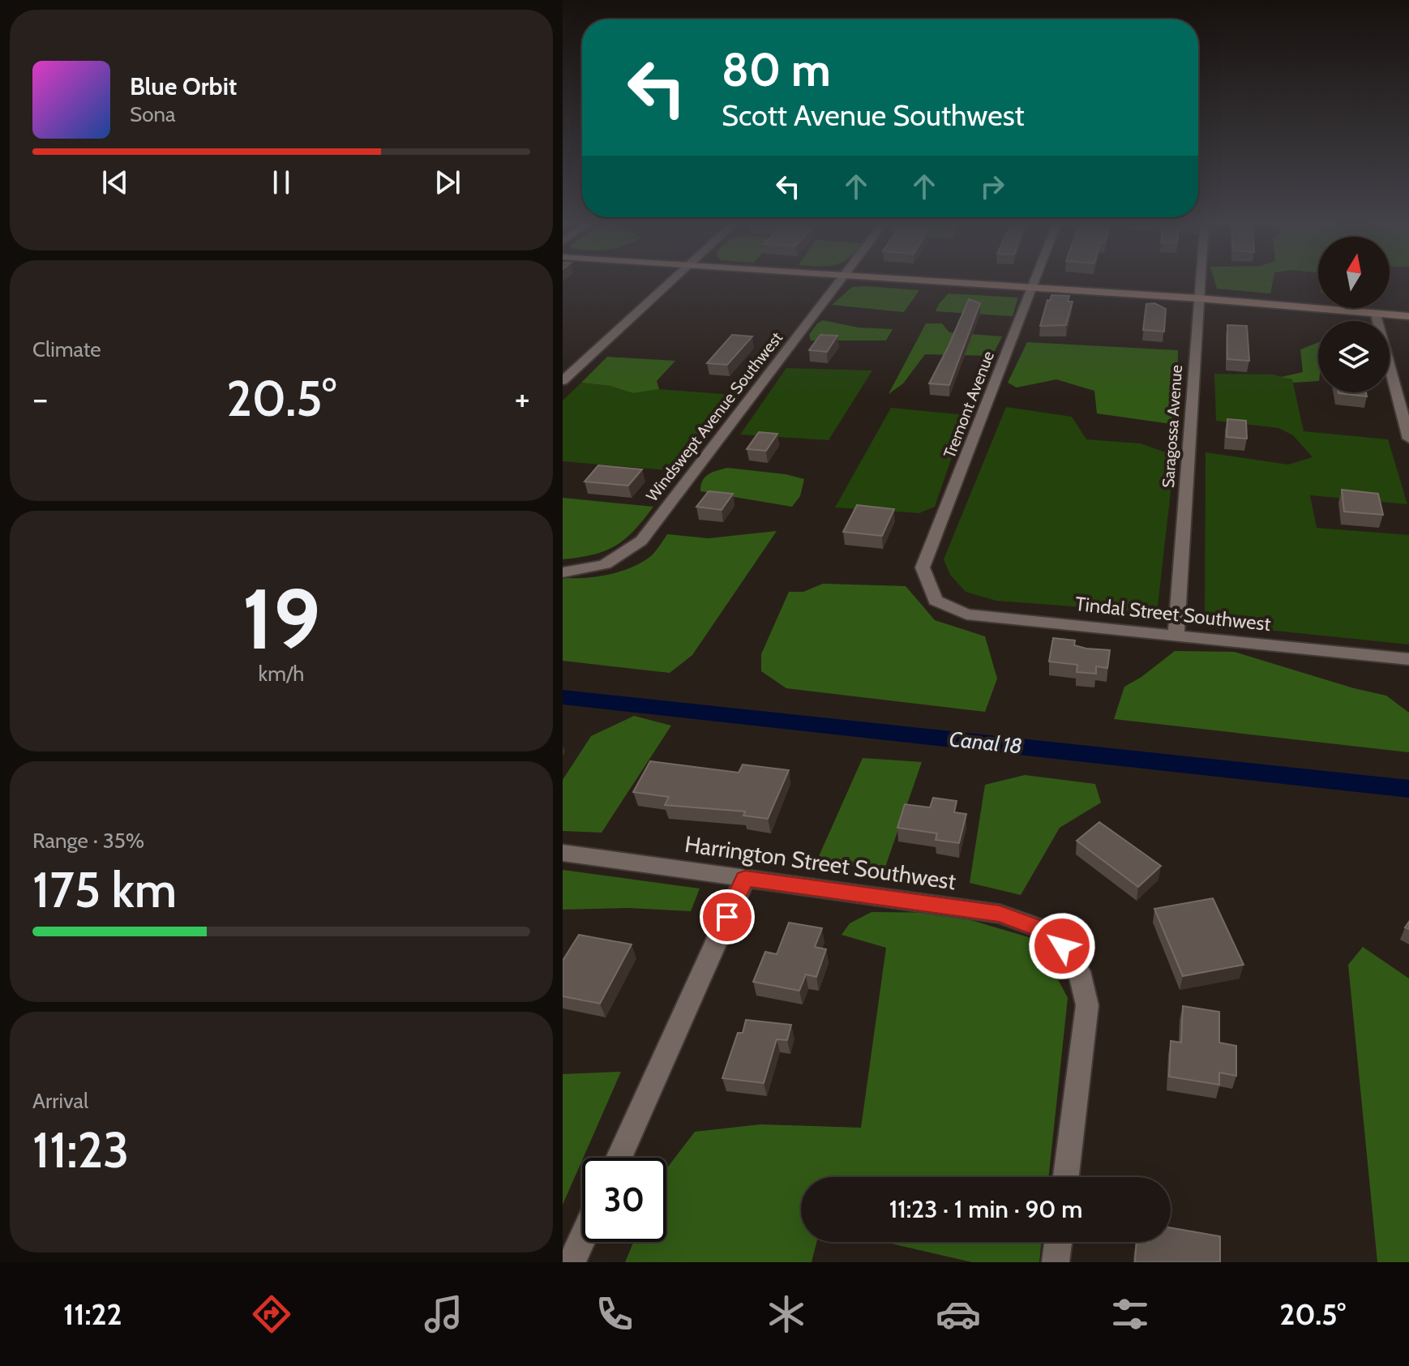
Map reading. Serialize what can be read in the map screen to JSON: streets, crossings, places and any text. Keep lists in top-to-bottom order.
{
  "streets": {
    "street": [
      "Tremont Avenue",
      "Windswept Avenue Southwest",
      "Saragossa Avenue",
      "Tindal Street Southwest",
      "Harrington Street Southwest"
    ]
  },
  "crossings": [
    ["Tremont Avenue", "Tindal Street Southwest"],
    ["Saragossa Avenue", "Tindal Street Southwest"]
  ],
  "water": ["Canal 18"],
  "north": "top",
  "page": {
    "turn": ["80 m", "Scott Avenue Southwest"],
    "song": ["Blue Orbit", "Sona"],
    "tile": [
      "Climate",
      ["19", "km/h"],
      ["Range · 35%", "175 km"],
      ["Arrival", "11:23"]
    ],
    "heat": ["−", "20.5°", "+"],
    "limit": "30",
    "trip": "11:23 · 1 min · 90 m",
    "tabs": ["11:22", "20.5°"]
  }
}
